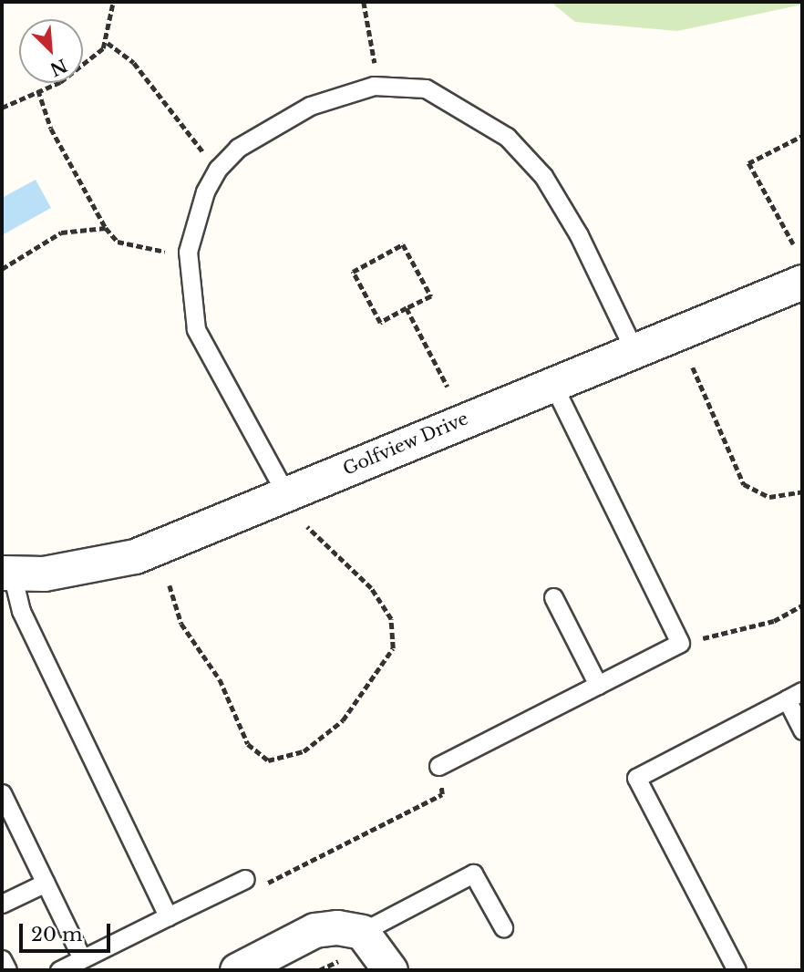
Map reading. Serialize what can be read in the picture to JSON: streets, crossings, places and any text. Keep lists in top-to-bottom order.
{
  "streets": {
    "street": ["Golfview Drive"]
  },
  "scale_bar": "20 m",
  "north": "bottom right"
}
